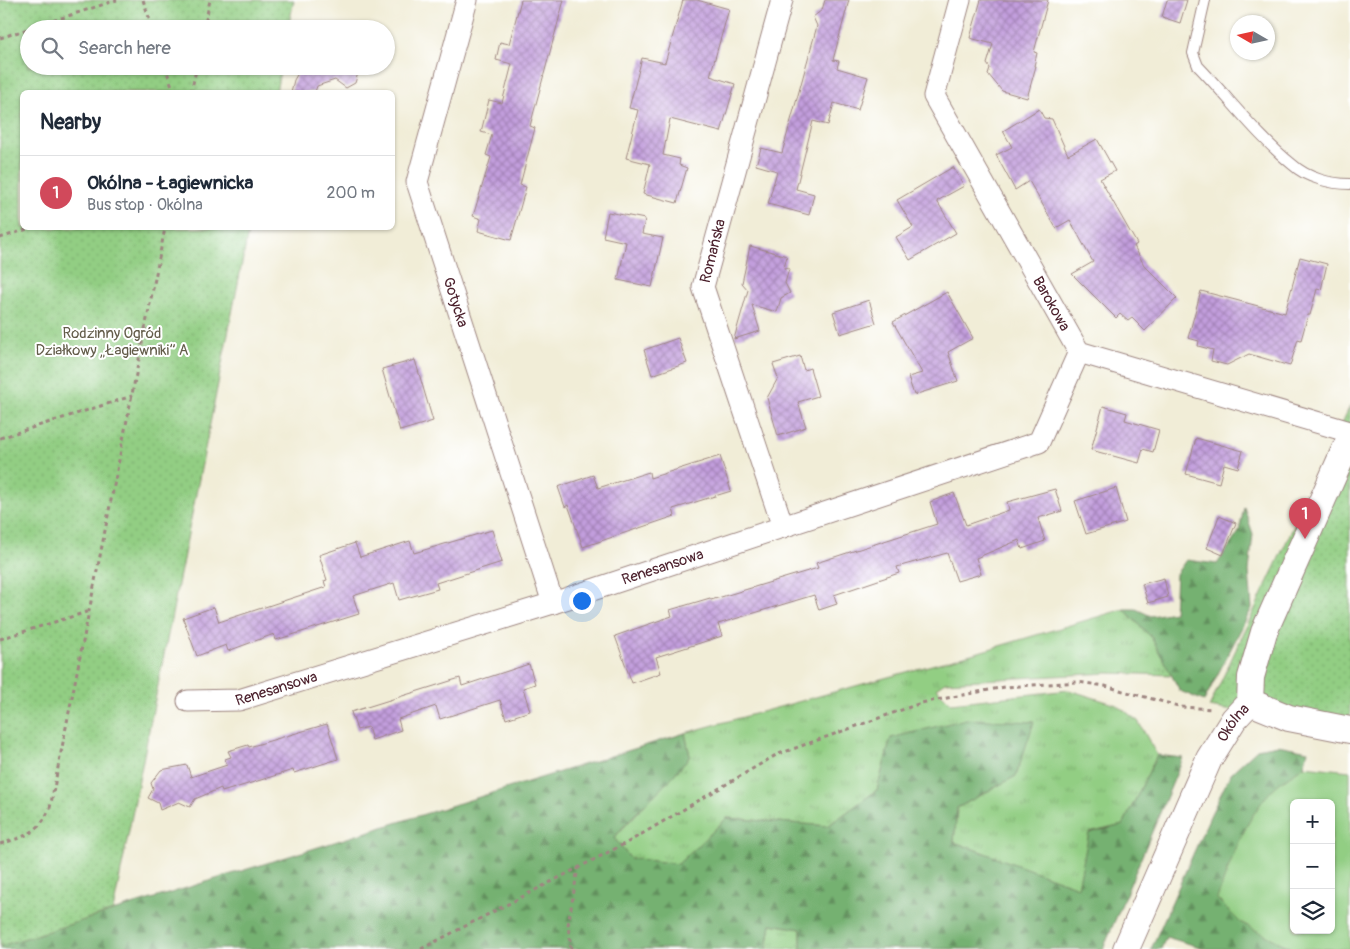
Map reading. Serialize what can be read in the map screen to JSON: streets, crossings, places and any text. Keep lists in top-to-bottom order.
{
  "streets": {
    "street": [
      "Romańska",
      "Gotycka",
      "Barokowa",
      "Renesansowa",
      "Okólna"
    ]
  },
  "crossings": [
    ["Romańska", "Renesansowa"],
    ["Gotycka", "Renesansowa"],
    ["Barokowa", "Renesansowa"]
  ],
  "parks": ["Rodzinny Ogród Działkowy „Łagiewniki” A"],
  "north": "left",
  "page": {
    "search": "Search here",
    "heading": "Nearby",
    "list": [
      {
        "mark": "1",
        "name": "Okólna - Łagiewnicka",
        "note": "Bus stop · Okólna",
        "value": "200 m"
      }
    ],
    "pins": "1",
    "map_buttons": ["+", "−"]
  }
}
